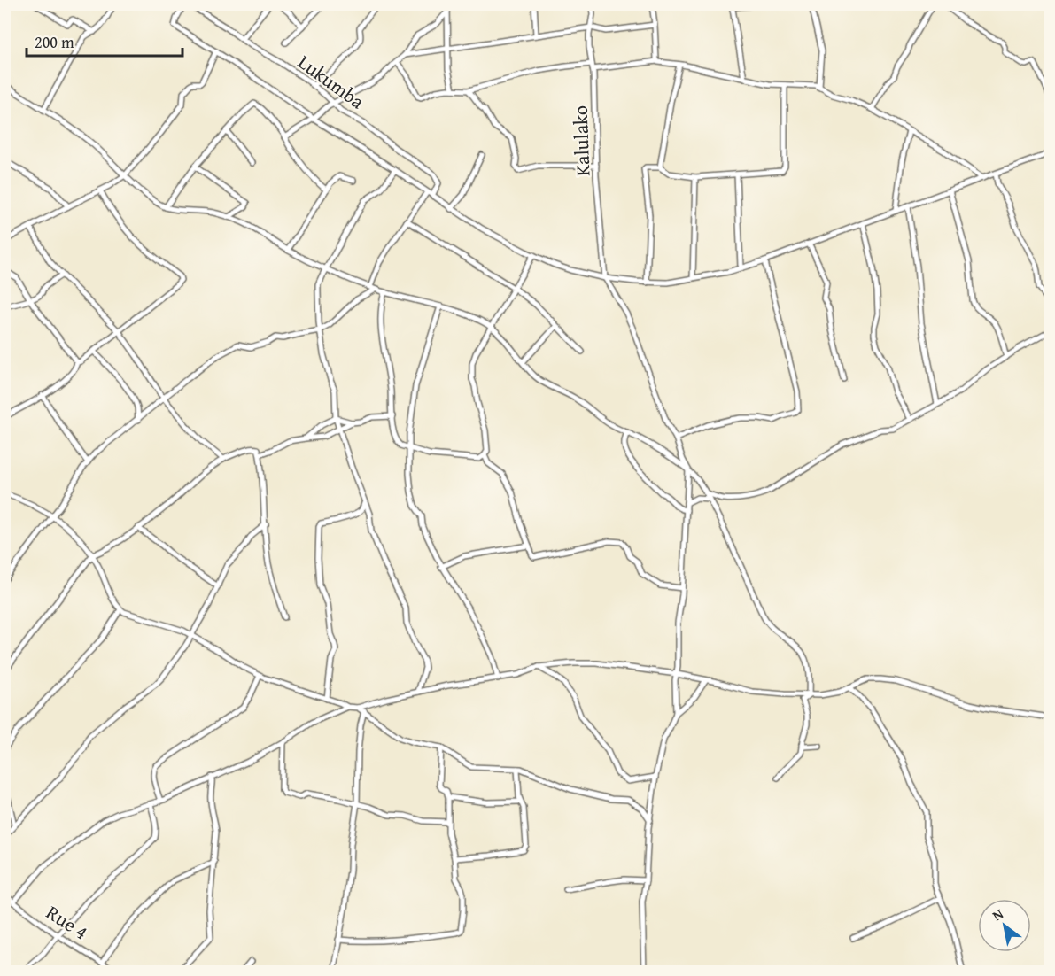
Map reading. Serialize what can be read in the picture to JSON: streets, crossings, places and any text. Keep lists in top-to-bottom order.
{
  "streets": {
    "street": ["Lukumba", "Kalulako", "Rue 4"]
  },
  "scale_bar": "200 m",
  "north": "top left"
}
